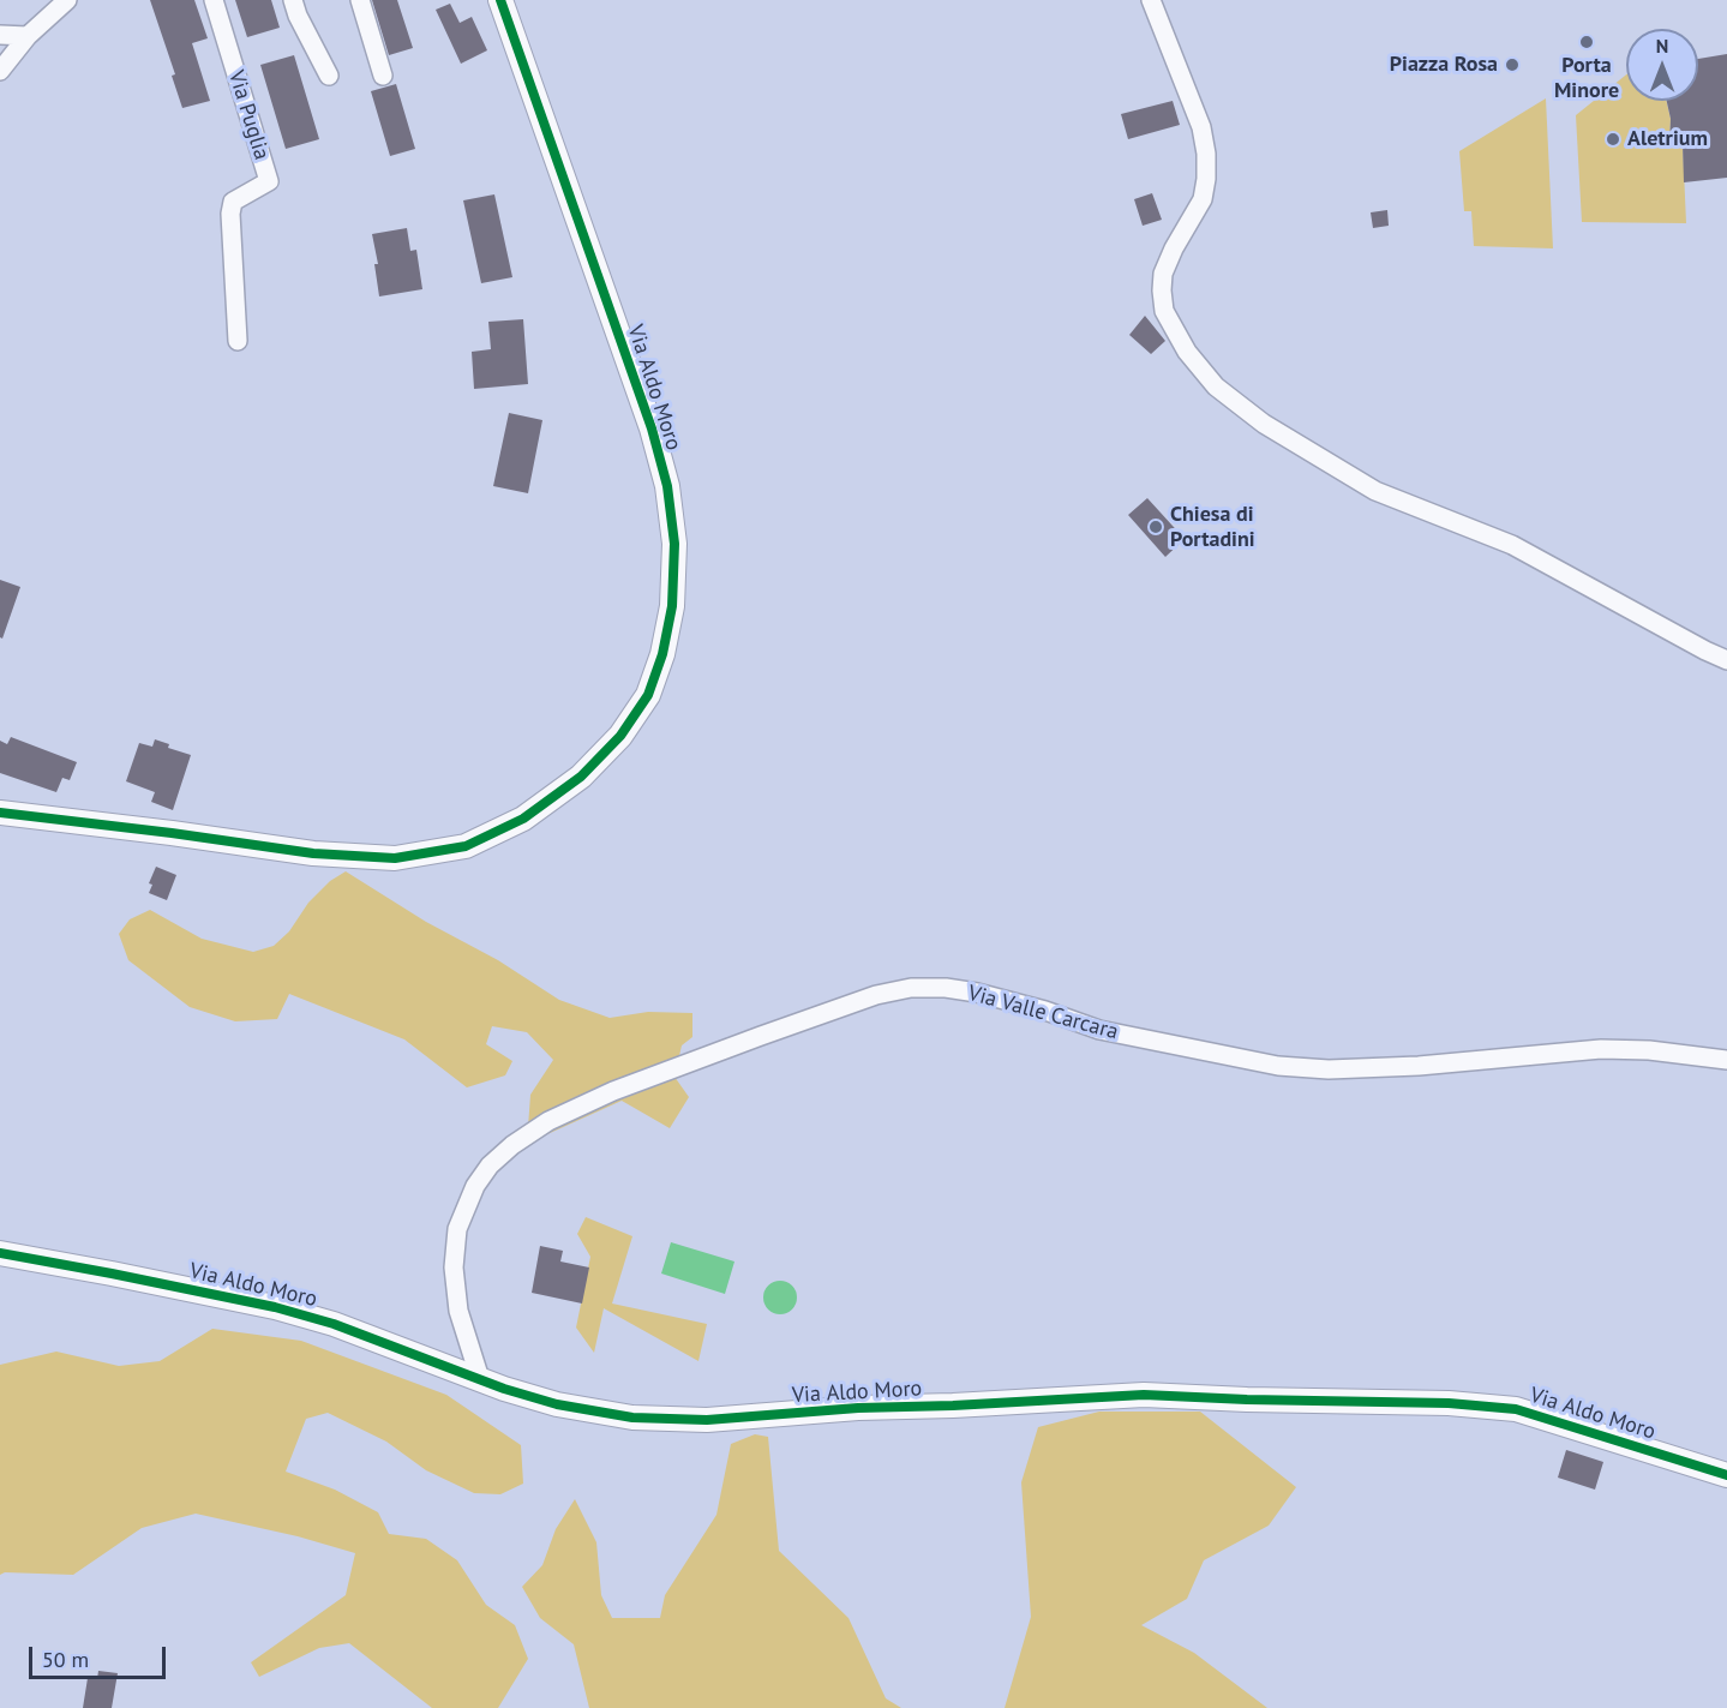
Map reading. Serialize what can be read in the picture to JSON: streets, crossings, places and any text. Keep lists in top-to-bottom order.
{
  "streets": {
    "main road": ["Via Aldo Moro"],
    "street": ["Via Puglia", "Via Valle Carcara"]
  },
  "crossings": [
    ["Via Aldo Moro", "Via Valle Carcara"]
  ],
  "places": [
    "Porta Minore",
    "Piazza Rosa",
    "Aletrium",
    "Chiesa di Portadini"
  ],
  "scale_bar": "50 m",
  "north": "top"
}
